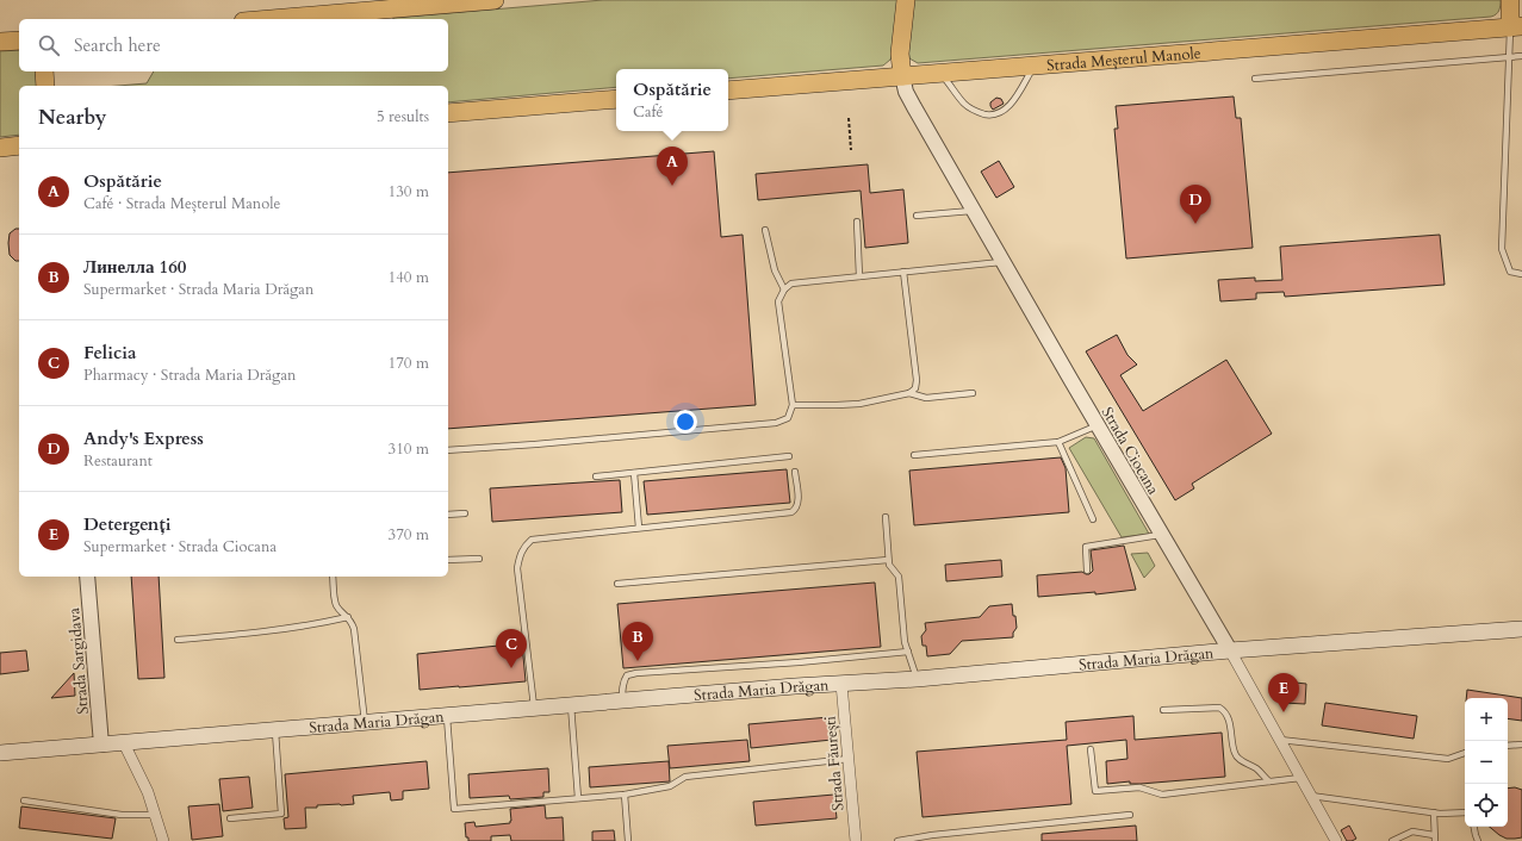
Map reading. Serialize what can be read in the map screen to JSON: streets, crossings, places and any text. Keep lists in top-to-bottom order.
{
  "streets": {
    "main road": ["Strada Meșterul Manole", "Strada Maria Drăgan"],
    "street": ["Strada Ciocana", "Strada Sargidava", "Strada Făurești"]
  },
  "crossings": [
    ["Strada Meșterul Manole", "Strada Ciocana"],
    ["Strada Ciocana", "Strada Maria Drăgan"],
    ["Strada Maria Drăgan", "Strada Sargidava"],
    ["Strada Maria Drăgan", "Strada Făurești"]
  ],
  "page": {
    "search": "Search here",
    "popup": ["Ospătărie", "Café"],
    "heading": ["Nearby", "5 results"],
    "pins": [
      "A",
      "D",
      "B",
      "C",
      "E"
    ],
    "list": [
      {
        "mark": "A",
        "name": "Ospătărie",
        "note": "Café · Strada Meșterul Manole",
        "value": "130 m"
      },
      {
        "mark": "B",
        "name": "Линелла 160",
        "note": "Supermarket · Strada Maria Drăgan",
        "value": "140 m"
      },
      {
        "mark": "C",
        "name": "Felicia",
        "note": "Pharmacy · Strada Maria Drăgan",
        "value": "170 m"
      },
      {
        "mark": "D",
        "name": "Andy's Express",
        "note": "Restaurant",
        "value": "310 m"
      },
      {
        "mark": "E",
        "name": "Detergenți",
        "note": "Supermarket · Strada Ciocana",
        "value": "370 m"
      }
    ],
    "map_buttons": ["+", "−"]
  }
}
